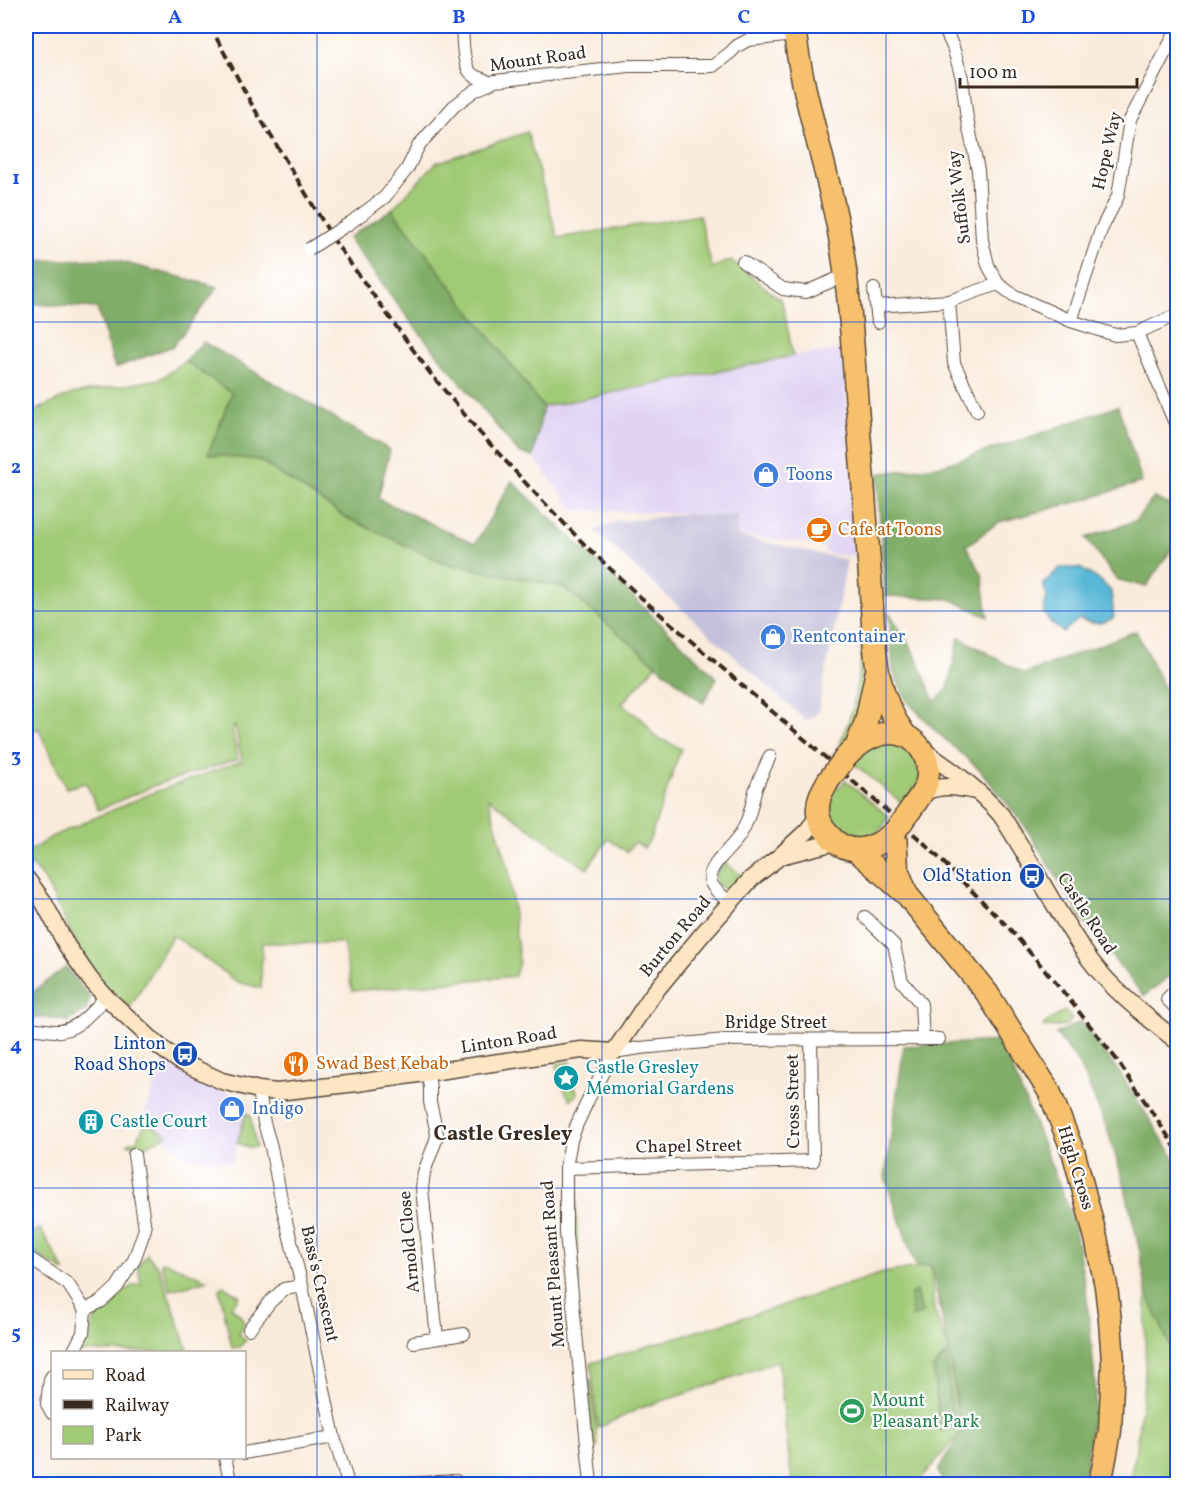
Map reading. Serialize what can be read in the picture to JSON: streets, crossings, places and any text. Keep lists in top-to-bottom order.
{
  "streets": {
    "highway": ["High Cross"],
    "street": [
      "Mount Road",
      "Hope Way",
      "Suffolk Way",
      "Castle Road",
      "Burton Road",
      "Bridge Street",
      "Linton Road",
      "Cross Street",
      "Chapel Street",
      "Arnold Close",
      "Mount Pleasant Road",
      "Bass's Crescent"
    ]
  },
  "crossings": [
    ["Castle Road", "Burton Road"],
    ["Castle Road", "High Cross"],
    ["Burton Road", "Bridge Street"],
    ["Burton Road", "Linton Road"],
    ["Burton Road", "High Cross"],
    ["Burton Road", "Mount Pleasant Road"],
    ["Bridge Street", "Linton Road"],
    ["Bridge Street", "Cross Street"],
    ["Bridge Street", "Mount Pleasant Road"],
    ["Linton Road", "Arnold Close"],
    ["Linton Road", "Mount Pleasant Road"],
    ["Linton Road", "Bass's Crescent"],
    ["Cross Street", "Chapel Street"],
    ["Chapel Street", "Mount Pleasant Road"]
  ],
  "districts": ["Castle Gresley"],
  "places": {
    "shop": ["Toons", "Rentcontainer", "Indigo"],
    "cafe": ["Cafe at Toons"],
    "bus stop": ["Old Station", "Linton Road Shops"],
    "restaurant": ["Swad Best Kebab"],
    "place": ["Castle Gresley Memorial Gardens"],
    "building": ["Castle Court"],
    "sports": ["Mount Pleasant Park"]
  },
  "legend": ["Road", "Railway", "Park"],
  "scale_bar": "100 m",
  "grid": {
    "columns": [
      "A",
      "B",
      "C",
      "D"
    ],
    "rows": [
      "1",
      "2",
      "3",
      "4",
      "5"
    ]
  }
}
